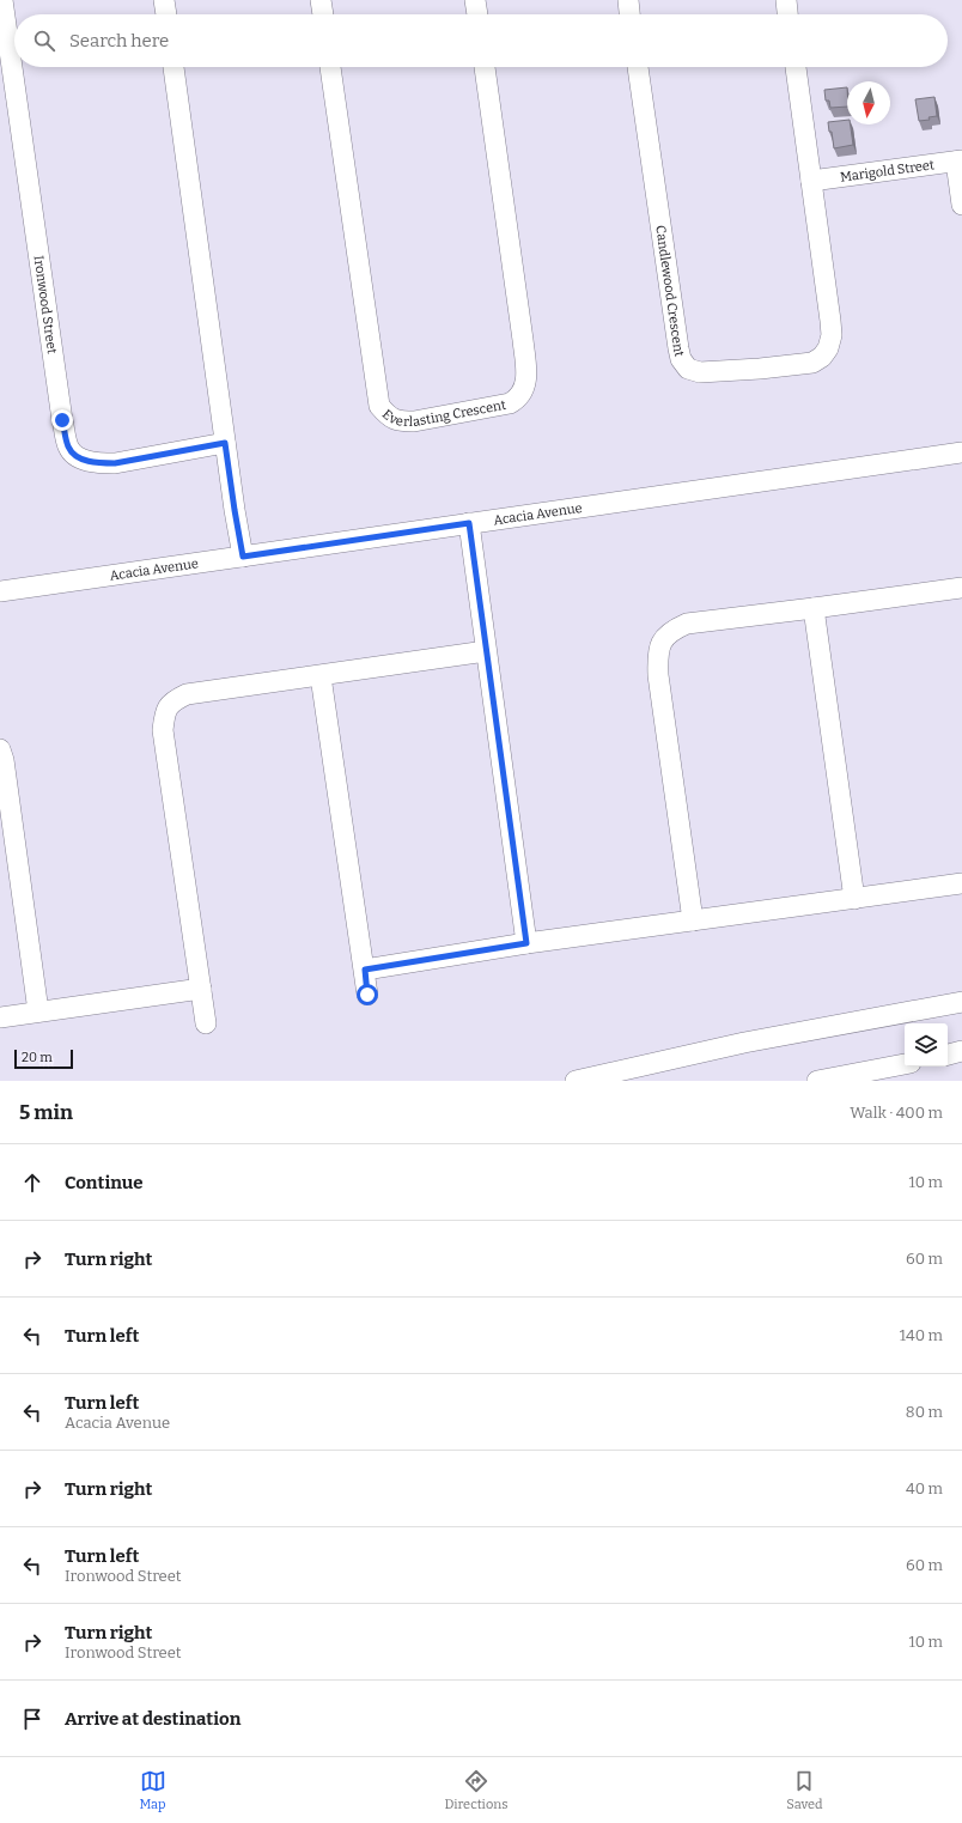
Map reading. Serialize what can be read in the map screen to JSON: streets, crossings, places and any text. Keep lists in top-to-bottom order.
{
  "streets": {
    "street": [
      "Marigold Street",
      "Candlewood Crescent",
      "Ironwood Street",
      "Everlasting Crescent",
      "Acacia Avenue"
    ]
  },
  "crossings": [
    ["Marigold Street", "Candlewood Crescent"]
  ],
  "scale_bar": "20 m",
  "north": "bottom",
  "page": {
    "search": "Search here",
    "scale": "20 m",
    "heading": ["5 min", "Walk · 400 m"],
    "list": [
      ["Continue", "10 m"],
      ["Turn right", "60 m"],
      ["Turn left", "140 m"],
      ["Turn left", "Acacia Avenue", "80 m"],
      ["Turn right", "40 m"],
      ["Turn left", "Ironwood Street", "60 m"],
      ["Turn right", "Ironwood Street", "10 m"],
      "Arrive at destination"
    ],
    "nav": ["Map", "Directions", "Saved"]
  }
}
